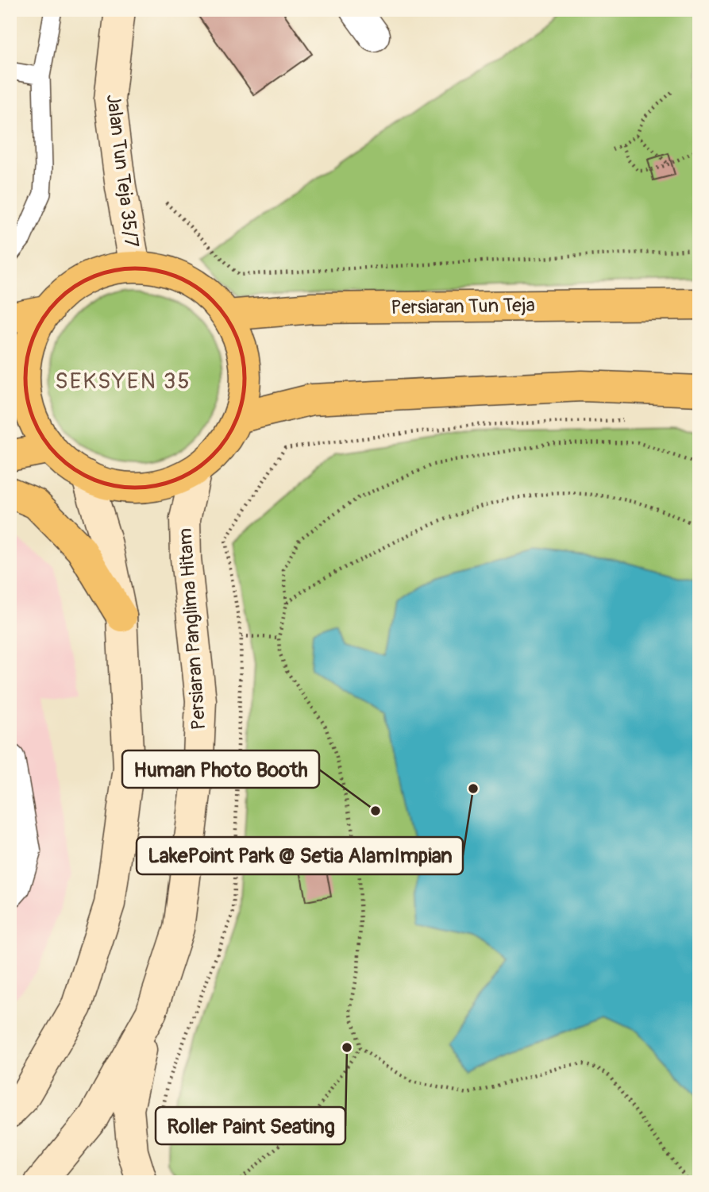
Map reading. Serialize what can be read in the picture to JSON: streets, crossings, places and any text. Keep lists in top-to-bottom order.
{
  "streets": {
    "main road": ["Jalan Tun Teja 35/7", "Persiaran Tun Teja", "Persiaran Panglima Hitam"]
  },
  "districts": ["SEKSYEN 35"],
  "places": ["LakePoint Park @ Setia AlamImpian", "Human Photo Booth", "Roller Paint Seating"]
}
